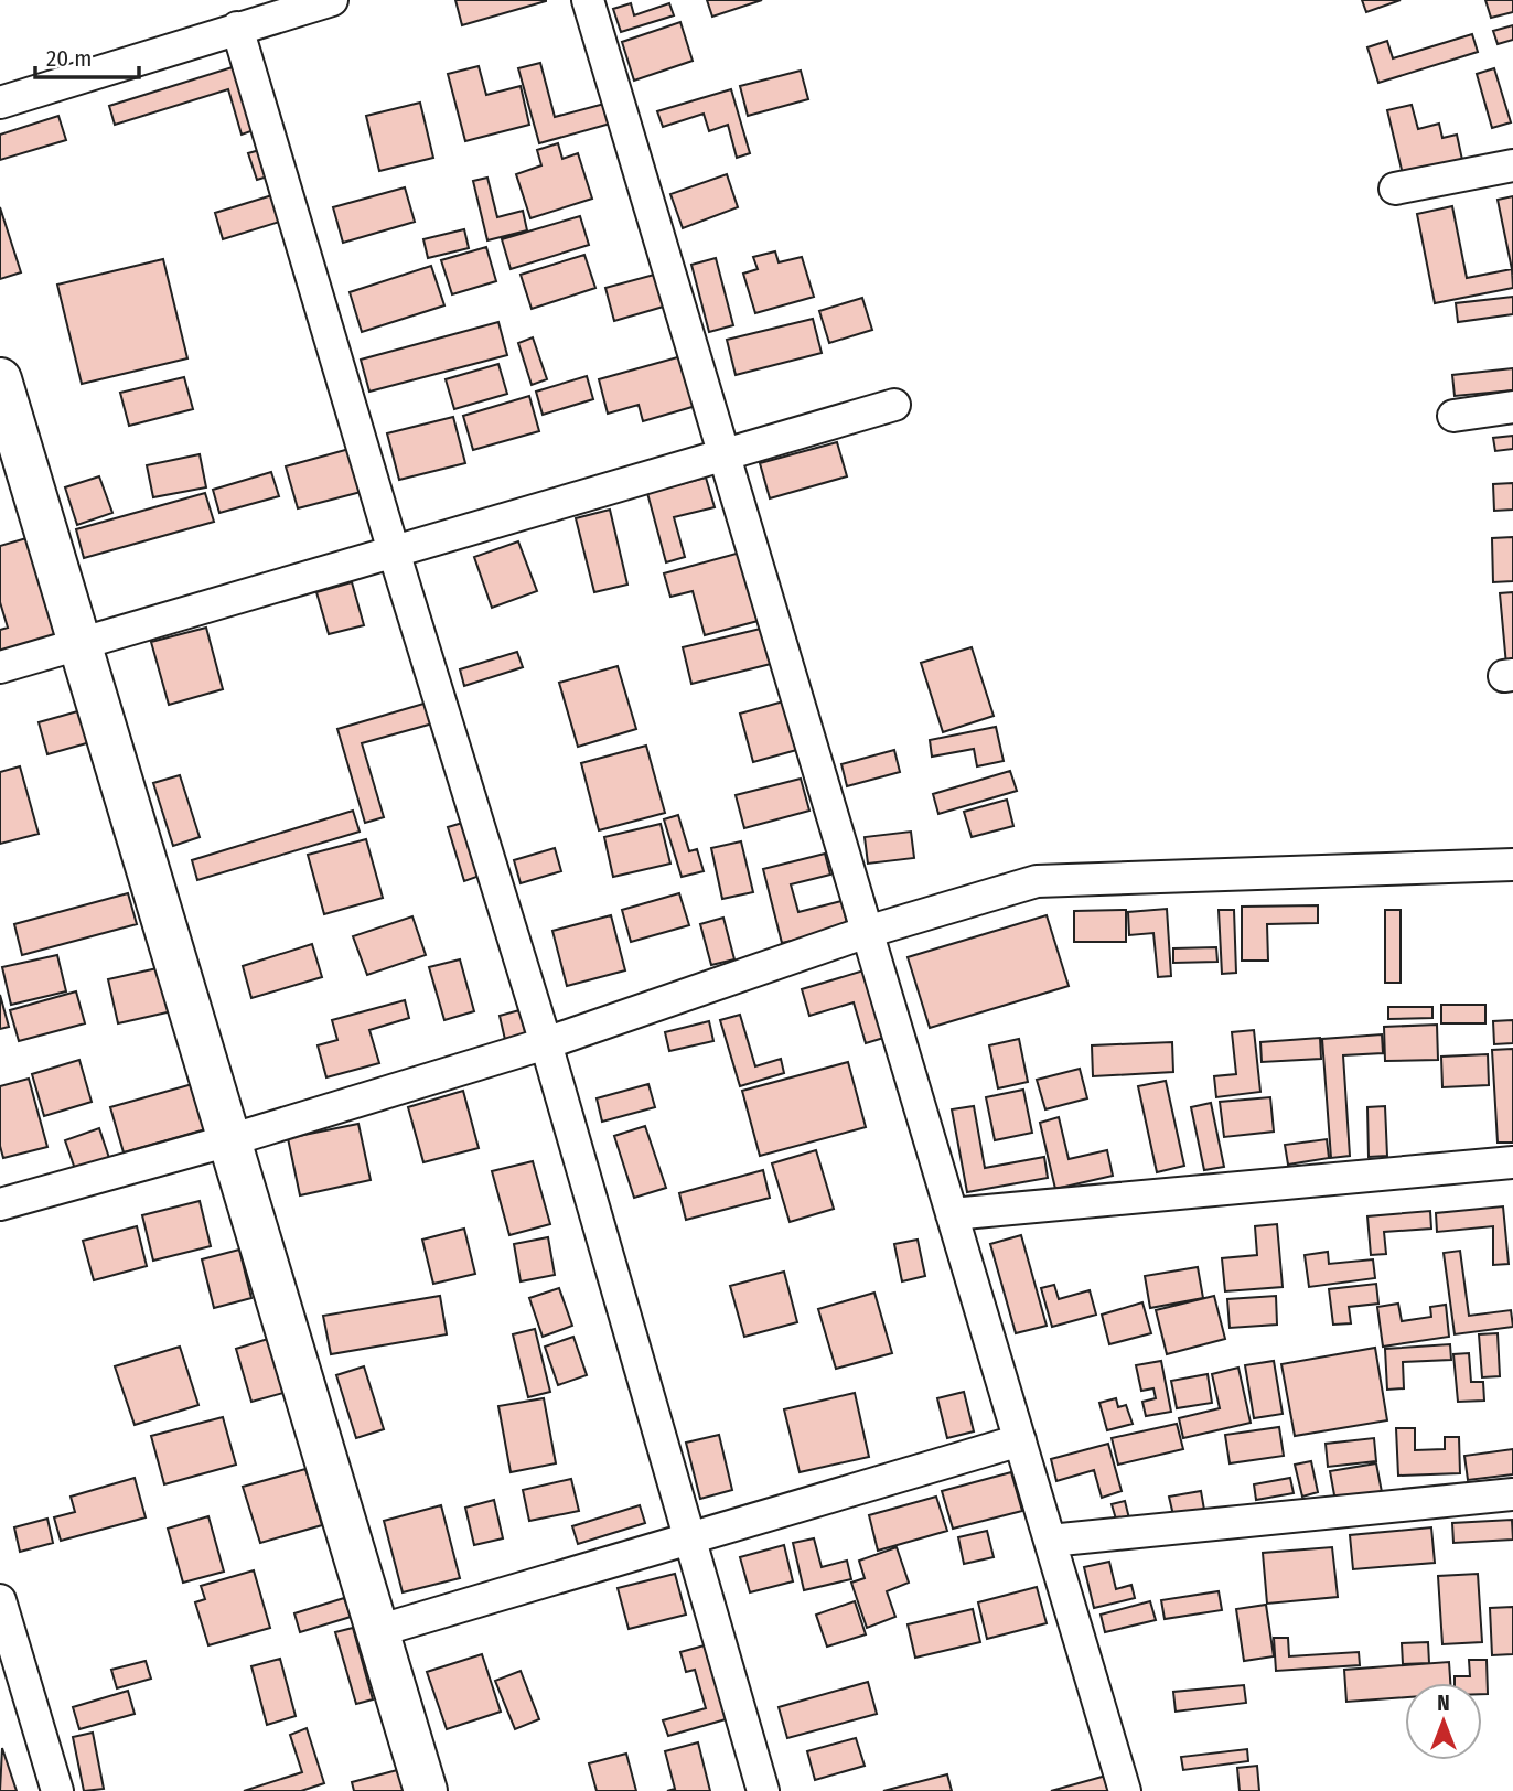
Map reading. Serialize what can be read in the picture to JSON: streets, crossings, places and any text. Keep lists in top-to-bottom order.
{
  "scale_bar": "20 m",
  "north": "top"
}
